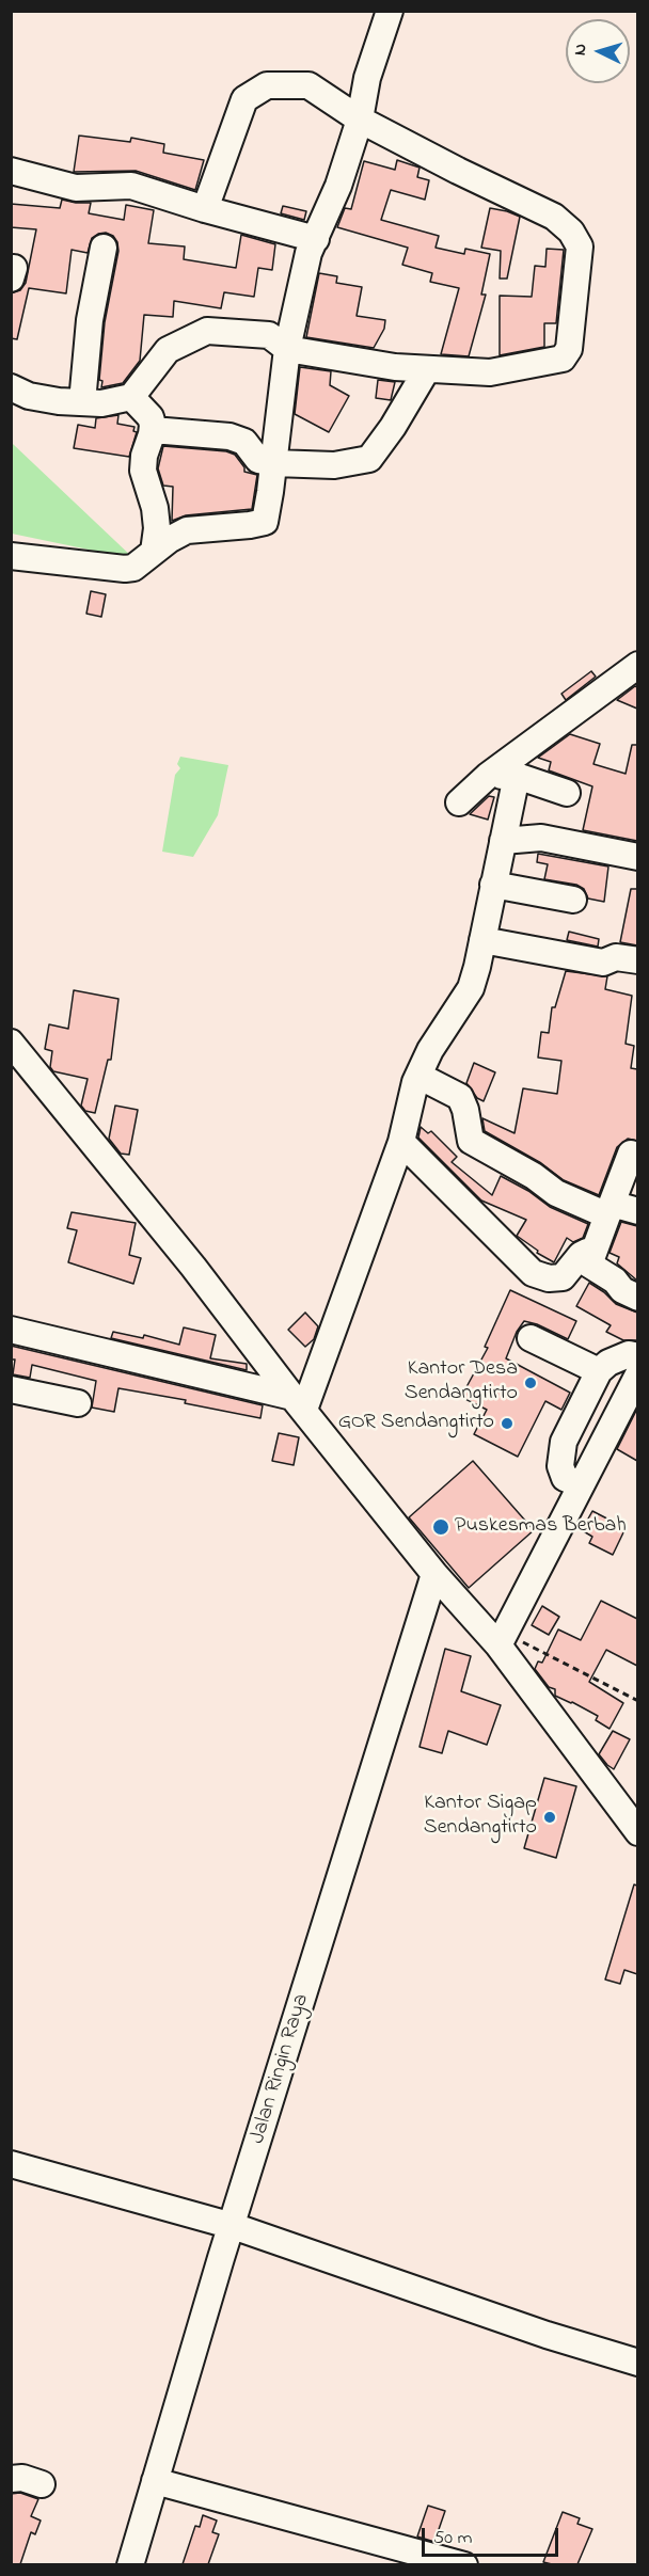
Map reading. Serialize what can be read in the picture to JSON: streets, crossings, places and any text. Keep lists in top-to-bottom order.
{
  "streets": {
    "street": ["Jalan Ringin Raya"]
  },
  "places": [
    "Kantor Desa Sendangtirto",
    "GOR Sendangtirto",
    "Puskesmas Berbah",
    "Kantor Sigap Sendangtirto"
  ],
  "scale_bar": "50 m",
  "north": "left"
}
